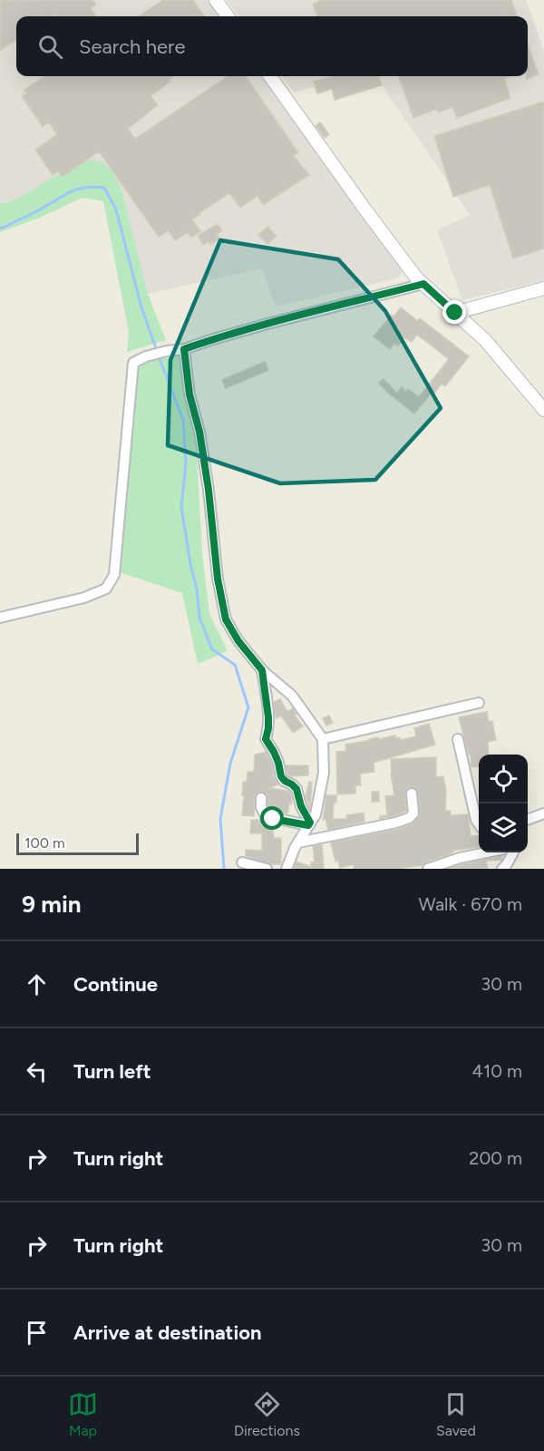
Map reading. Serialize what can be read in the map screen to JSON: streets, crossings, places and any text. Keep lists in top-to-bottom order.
{
  "scale_bar": "100 m",
  "page": {
    "search": "Search here",
    "scale": "100 m",
    "heading": ["9 min", "Walk · 670 m"],
    "list": [
      ["Continue", "30 m"],
      ["Turn left", "410 m"],
      ["Turn right", "200 m"],
      ["Turn right", "30 m"],
      "Arrive at destination"
    ],
    "nav": ["Map", "Directions", "Saved"]
  }
}
